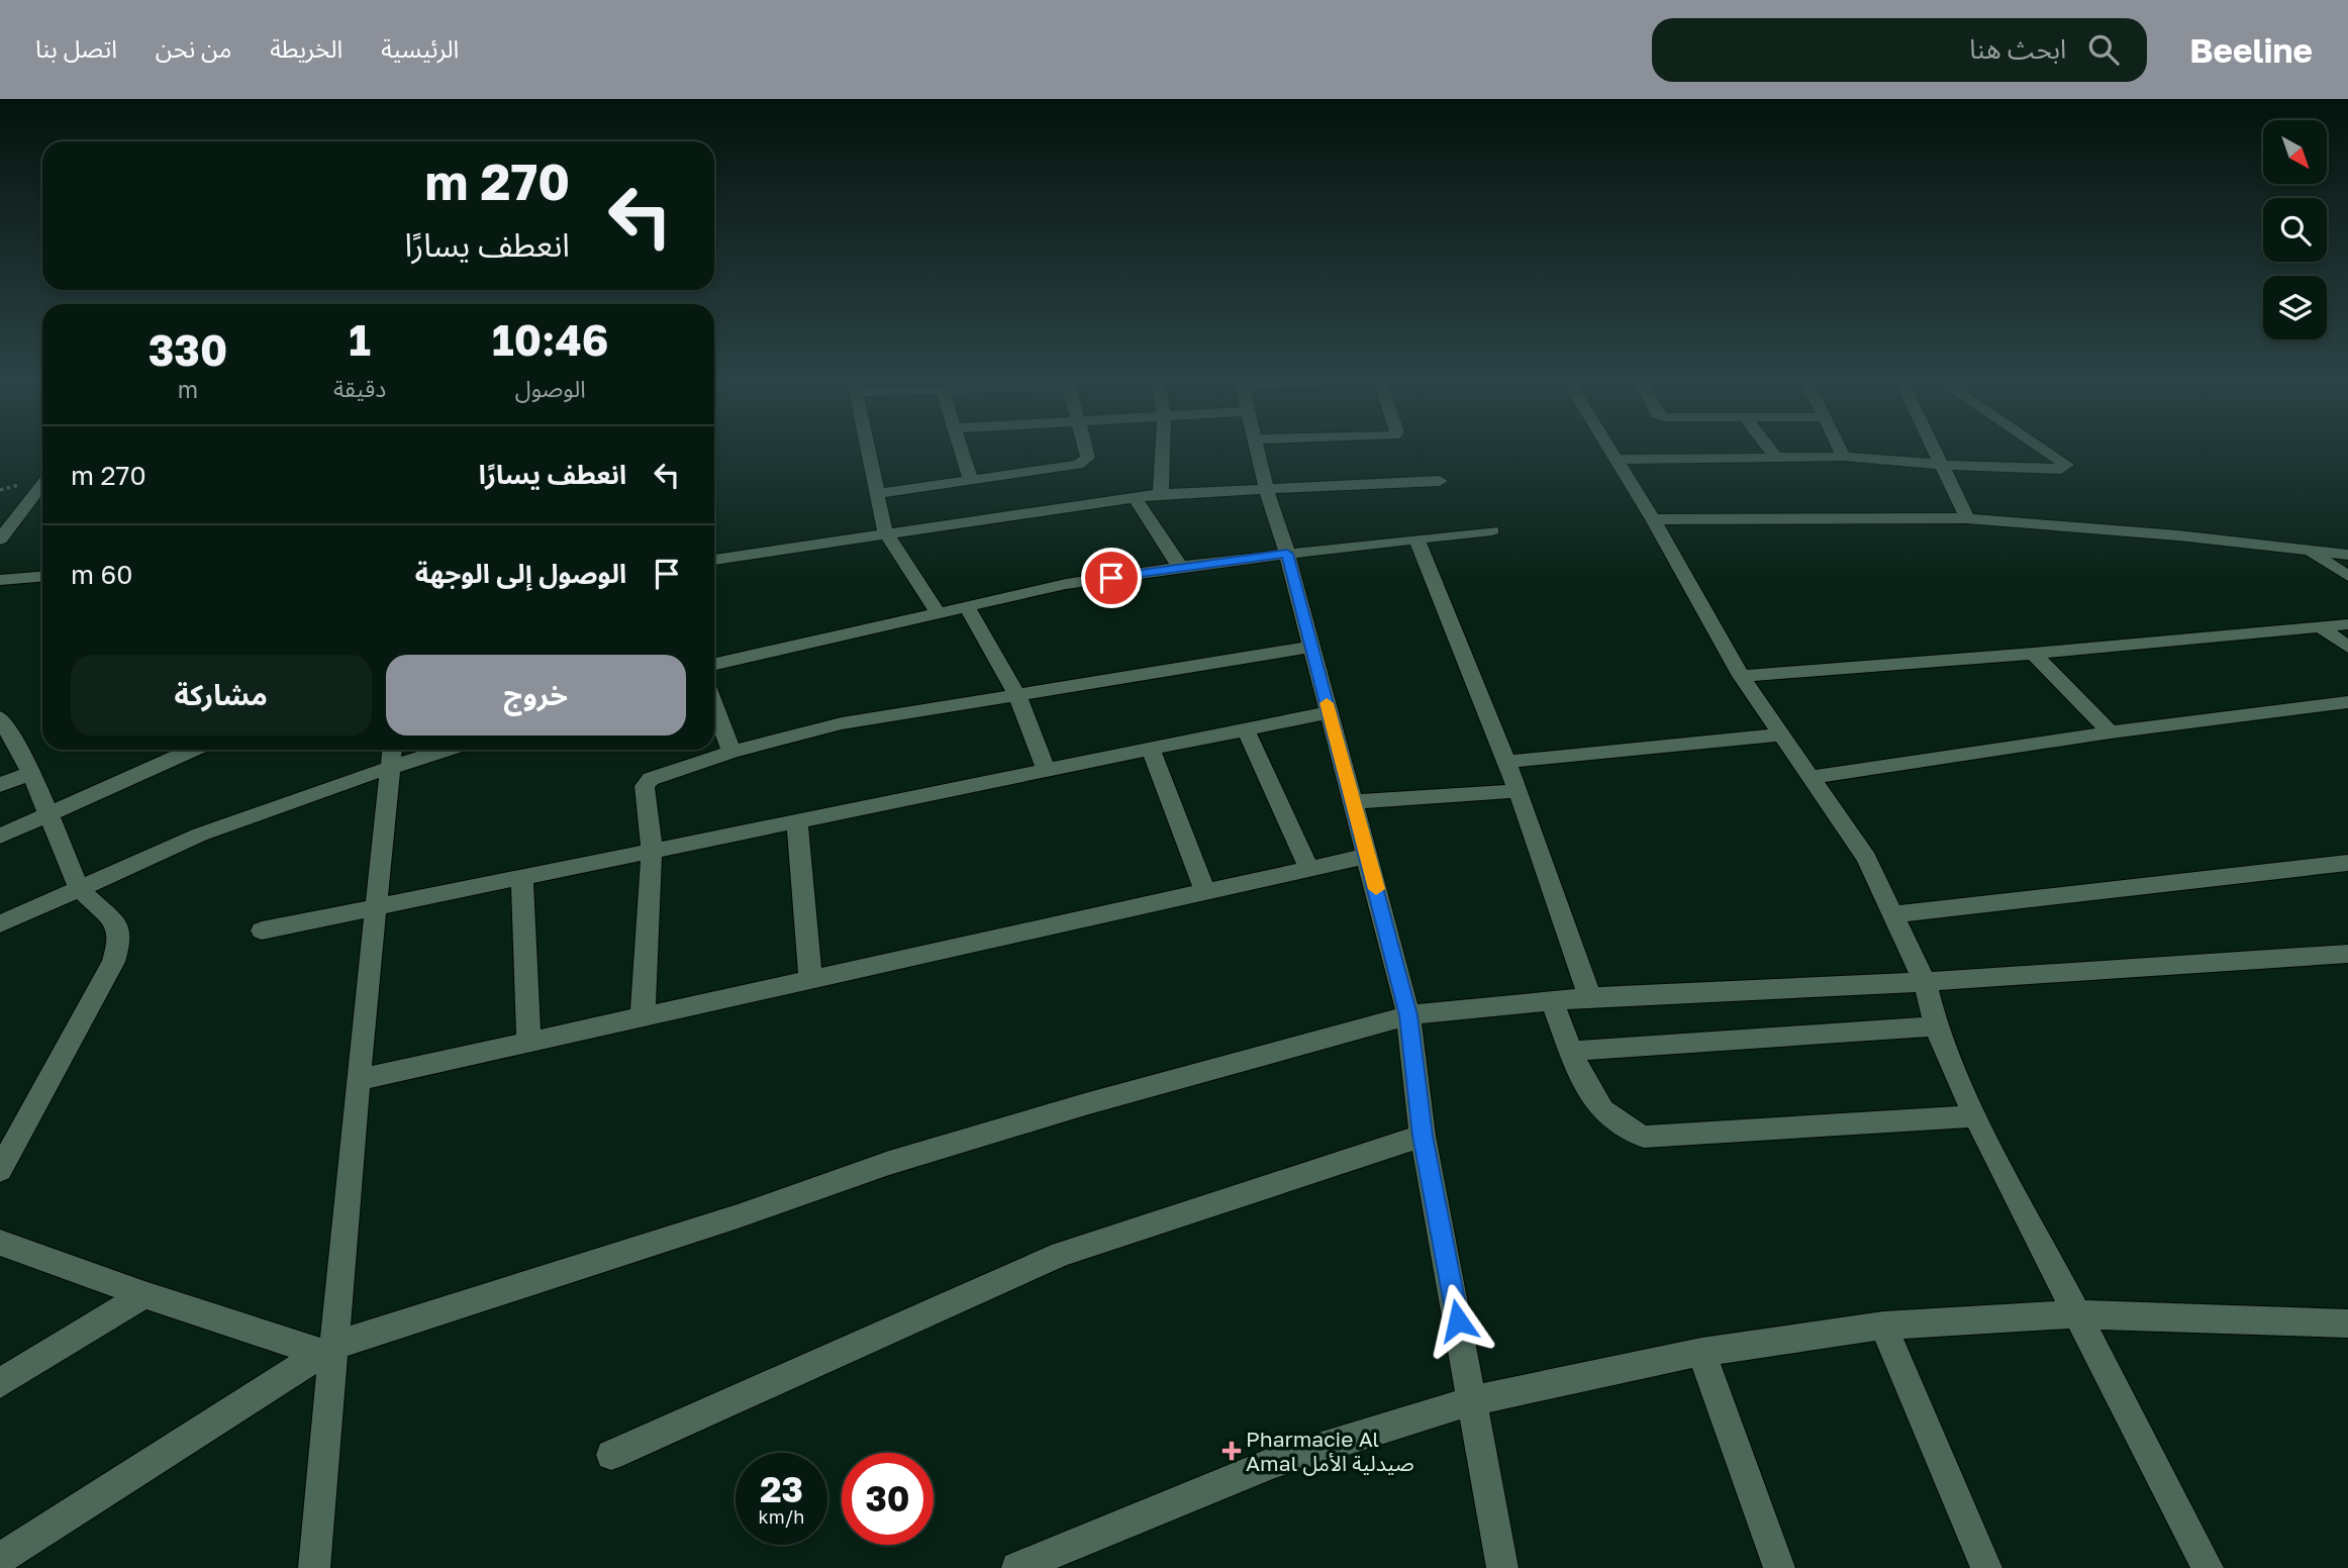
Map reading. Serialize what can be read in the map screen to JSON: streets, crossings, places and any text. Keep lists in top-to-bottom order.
{
  "places": {
    "health": ["Pharmacie Al Amal صيدلية الأمل"]
  },
  "north": "bottom right",
  "page": {
    "header": "Beeline",
    "search": "ابحث هنا",
    "nav": [
      "الرئيسية",
      "الخريطة",
      "من نحن",
      "اتصل بنا"
    ],
    "turn": ["270 m", "انعطف يسارًا"],
    "eta": [
      "10:46",
      "الوصول",
      "1",
      "دقيقة",
      "330",
      "m"
    ],
    "list": [
      {
        "name": "انعطف يسارًا",
        "value": "270 m"
      },
      {
        "name": "الوصول إلى الوجهة",
        "value": "60 m"
      }
    ],
    "buttons": ["خروج", "مشاركة"],
    "speed": "23 km/h",
    "limit": "30"
  }
}
